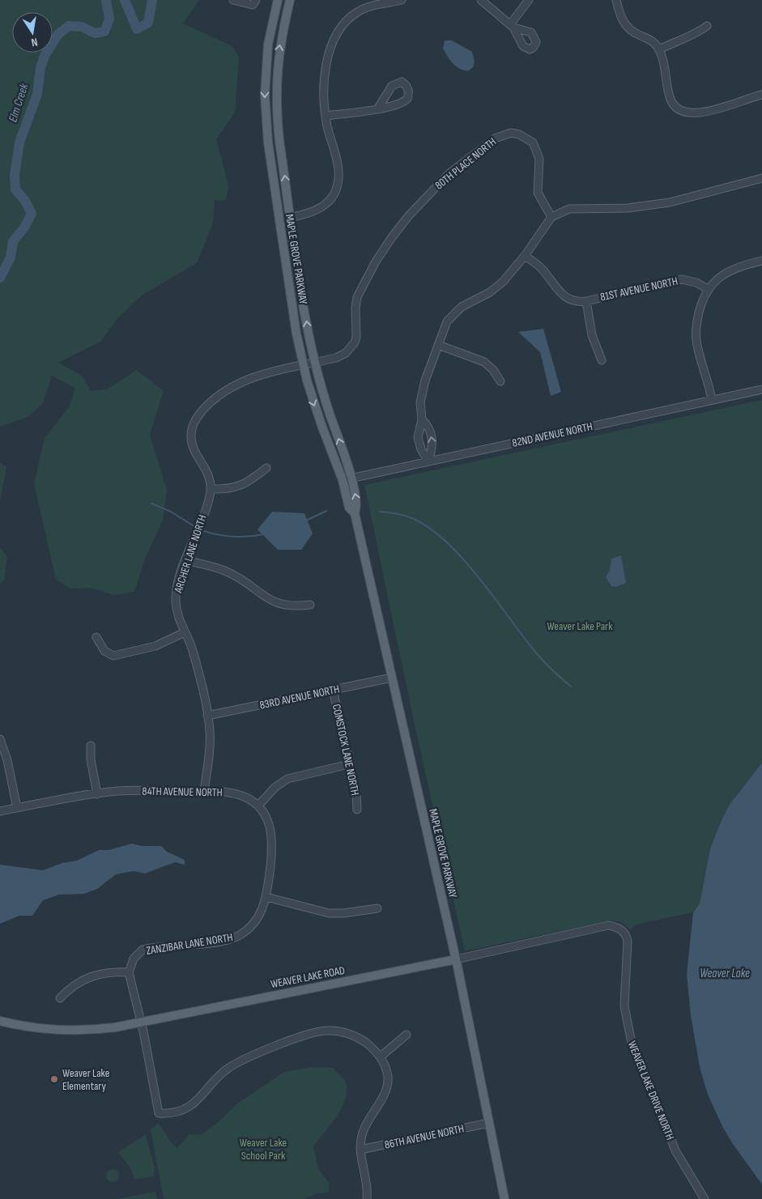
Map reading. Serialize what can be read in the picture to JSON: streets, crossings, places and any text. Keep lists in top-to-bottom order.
{
  "streets": {
    "main road": ["MAPLE GROVE PARKWAY", "WEAVER LAKE ROAD"],
    "street": [
      "80TH PLACE NORTH",
      "81ST AVENUE NORTH",
      "82ND AVENUE NORTH",
      "ARCHER LANE NORTH",
      "83RD AVENUE NORTH",
      "COMSTOCK LANE NORTH",
      "84TH AVENUE NORTH",
      "ZANZIBAR LANE NORTH",
      "WEAVER LAKE DRIVE NORTH",
      "86TH AVENUE NORTH"
    ]
  },
  "crossings": [
    ["80TH PLACE NORTH", "MAPLE GROVE PARKWAY"],
    ["MAPLE GROVE PARKWAY", "82ND AVENUE NORTH"],
    ["MAPLE GROVE PARKWAY", "83RD AVENUE NORTH"],
    ["MAPLE GROVE PARKWAY", "WEAVER LAKE ROAD"],
    ["MAPLE GROVE PARKWAY", "86TH AVENUE NORTH"],
    ["ARCHER LANE NORTH", "83RD AVENUE NORTH"],
    ["ARCHER LANE NORTH", "84TH AVENUE NORTH"],
    ["83RD AVENUE NORTH", "COMSTOCK LANE NORTH"],
    ["84TH AVENUE NORTH", "ZANZIBAR LANE NORTH"],
    ["WEAVER LAKE ROAD", "WEAVER LAKE DRIVE NORTH"]
  ],
  "water": ["Elm Creek", "Weaver Lake"],
  "parks": ["Weaver Lake Park", "Weaver Lake School Park"],
  "places": ["Weaver Lake Elementary"],
  "north": "bottom"
}
